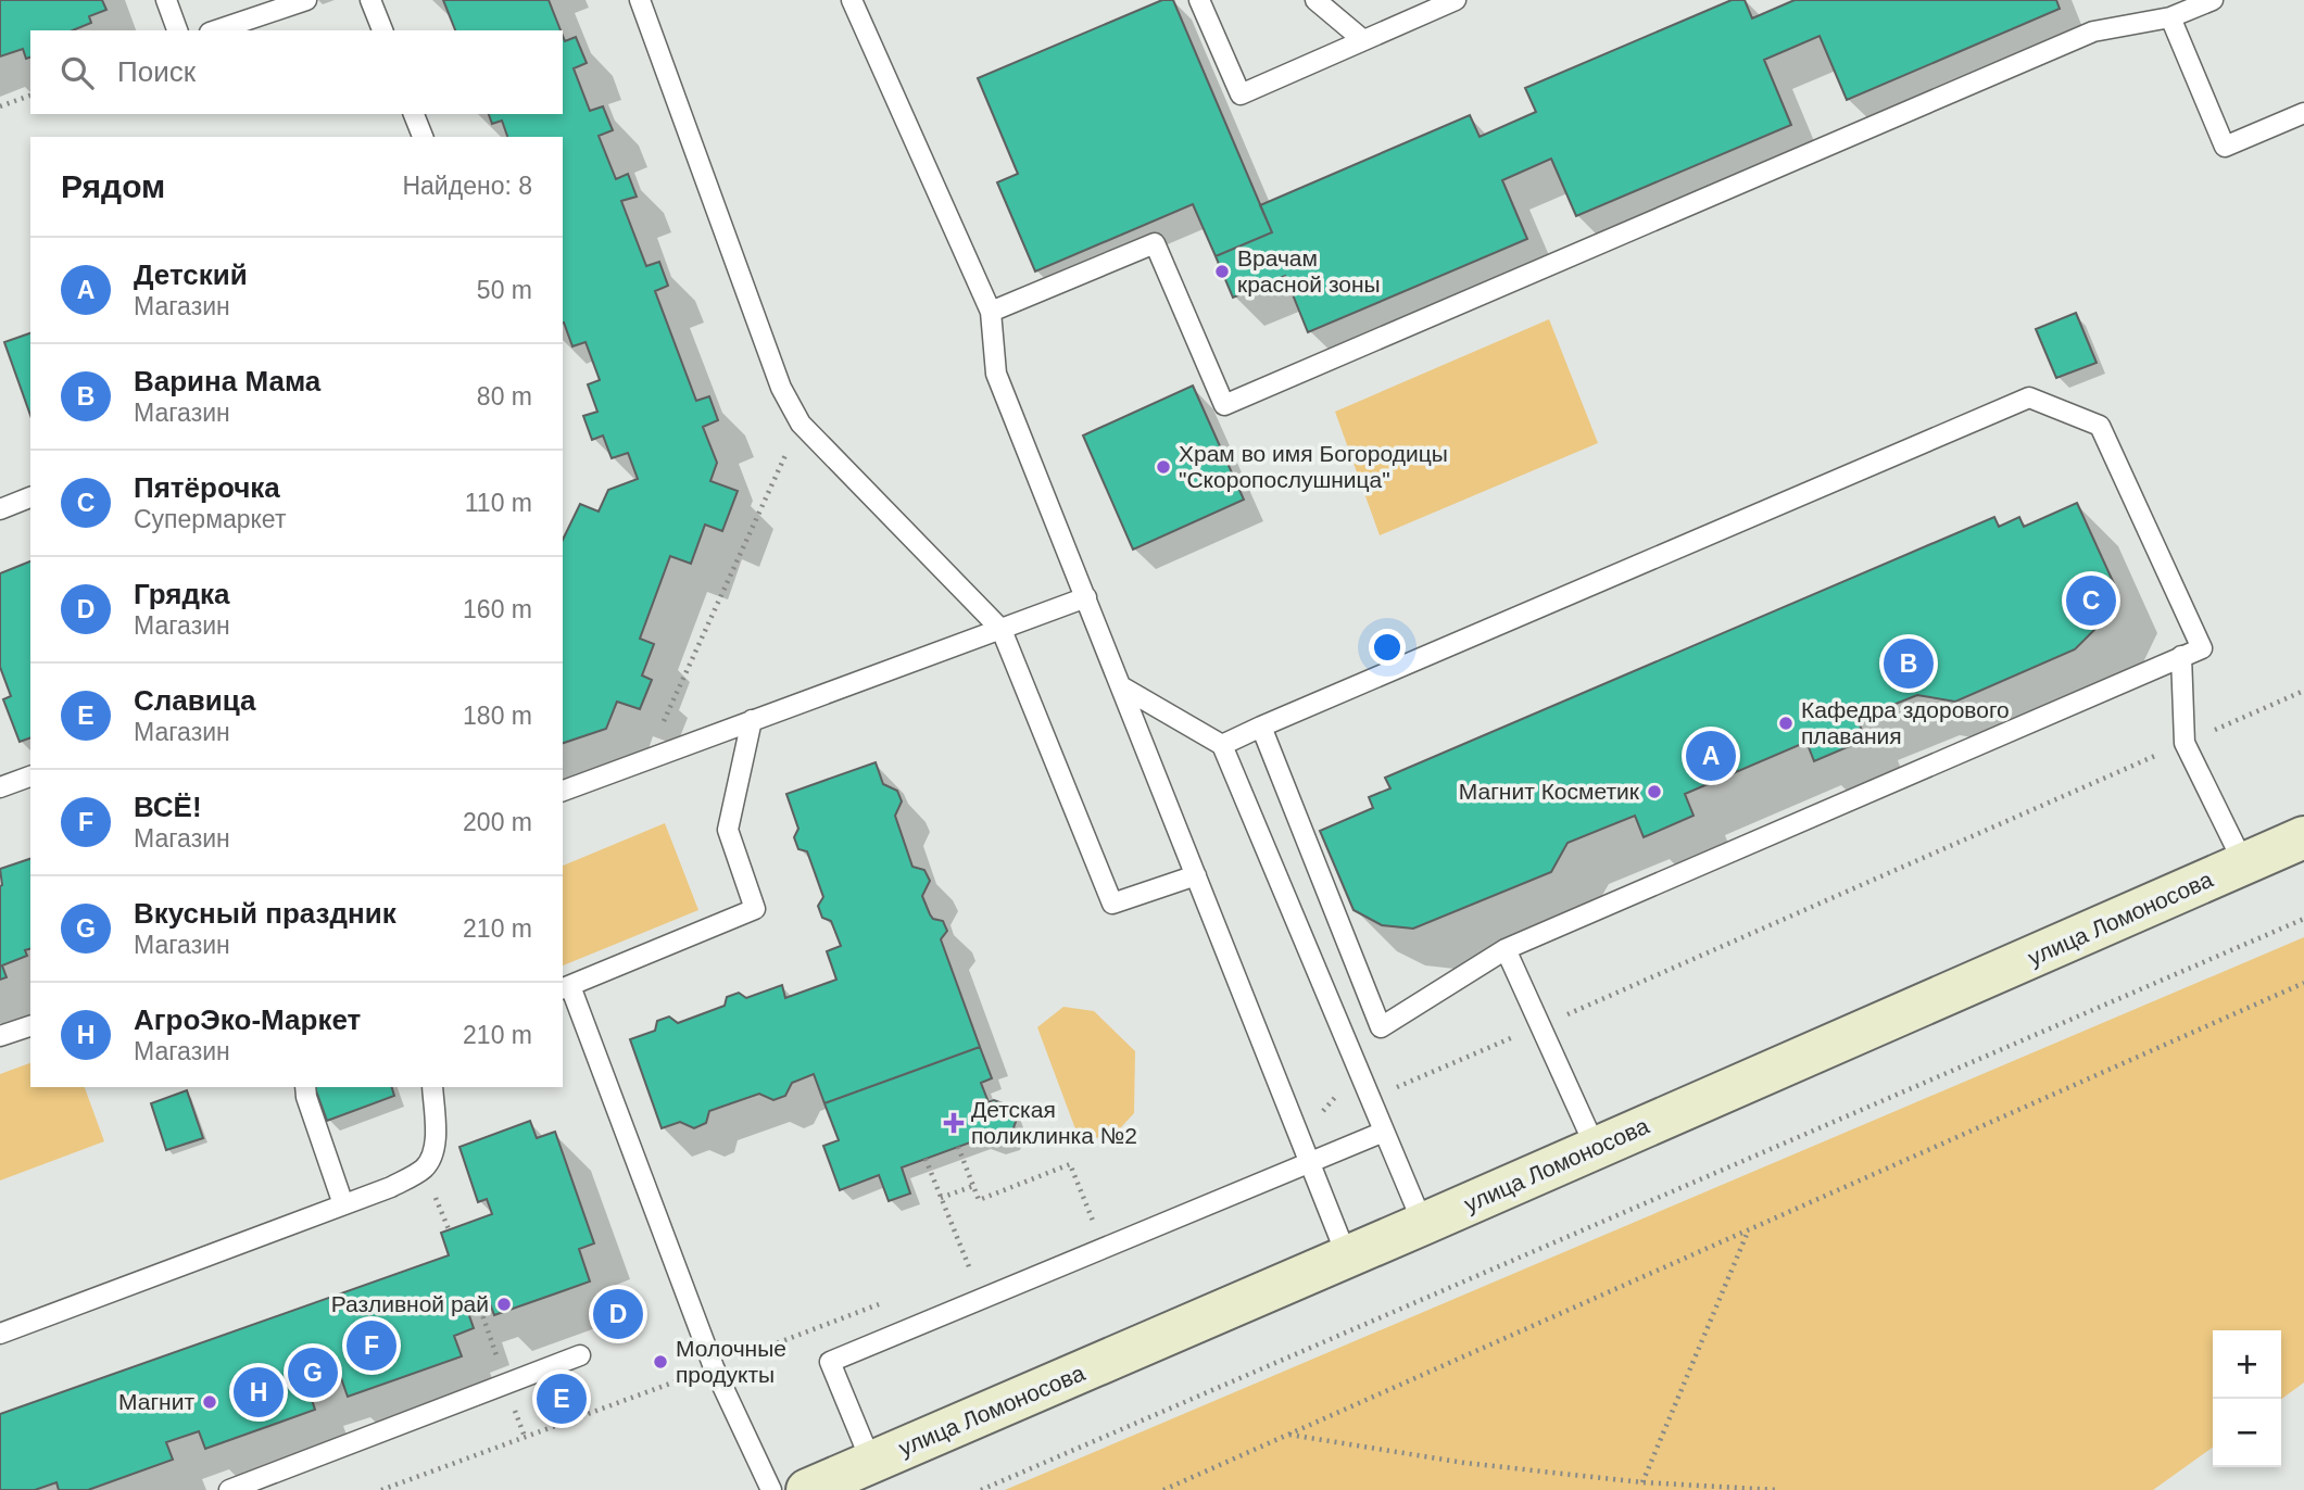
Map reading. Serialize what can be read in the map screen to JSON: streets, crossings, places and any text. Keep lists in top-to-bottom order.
{
  "streets": {
    "main road": ["улица Ломоносова"]
  },
  "places": {
    "other": [
      "Врачам красной зоны",
      "Храм во имя Богородицы \"Скоропослушница\"",
      "Кафедра здорового плавания",
      "Магнит Косметик",
      "Разливной рай",
      "Молочные продукты",
      "Магнит"
    ],
    "health": ["Детская поликлинка №2"]
  },
  "page": {
    "search": "Поиск",
    "heading": ["Рядом", "Найдено: 8"],
    "list": [
      {
        "mark": "A",
        "name": "Детский",
        "note": "Магазин",
        "value": "50 m"
      },
      {
        "mark": "B",
        "name": "Варина Мама",
        "note": "Магазин",
        "value": "80 m"
      },
      {
        "mark": "C",
        "name": "Пятёрочка",
        "note": "Супермаркет",
        "value": "110 m"
      },
      {
        "mark": "D",
        "name": "Грядка",
        "note": "Магазин",
        "value": "160 m"
      },
      {
        "mark": "E",
        "name": "Славица",
        "note": "Магазин",
        "value": "180 m"
      },
      {
        "mark": "F",
        "name": "ВСЁ!",
        "note": "Магазин",
        "value": "200 m"
      },
      {
        "mark": "G",
        "name": "Вкусный праздник",
        "note": "Магазин",
        "value": "210 m"
      },
      {
        "mark": "H",
        "name": "АгроЭко-Маркет",
        "note": "Магазин",
        "value": "210 m"
      }
    ],
    "pins": [
      "C",
      "B",
      "A",
      "D",
      "F",
      "G",
      "H",
      "E"
    ],
    "map_buttons": ["+", "−"]
  }
}
